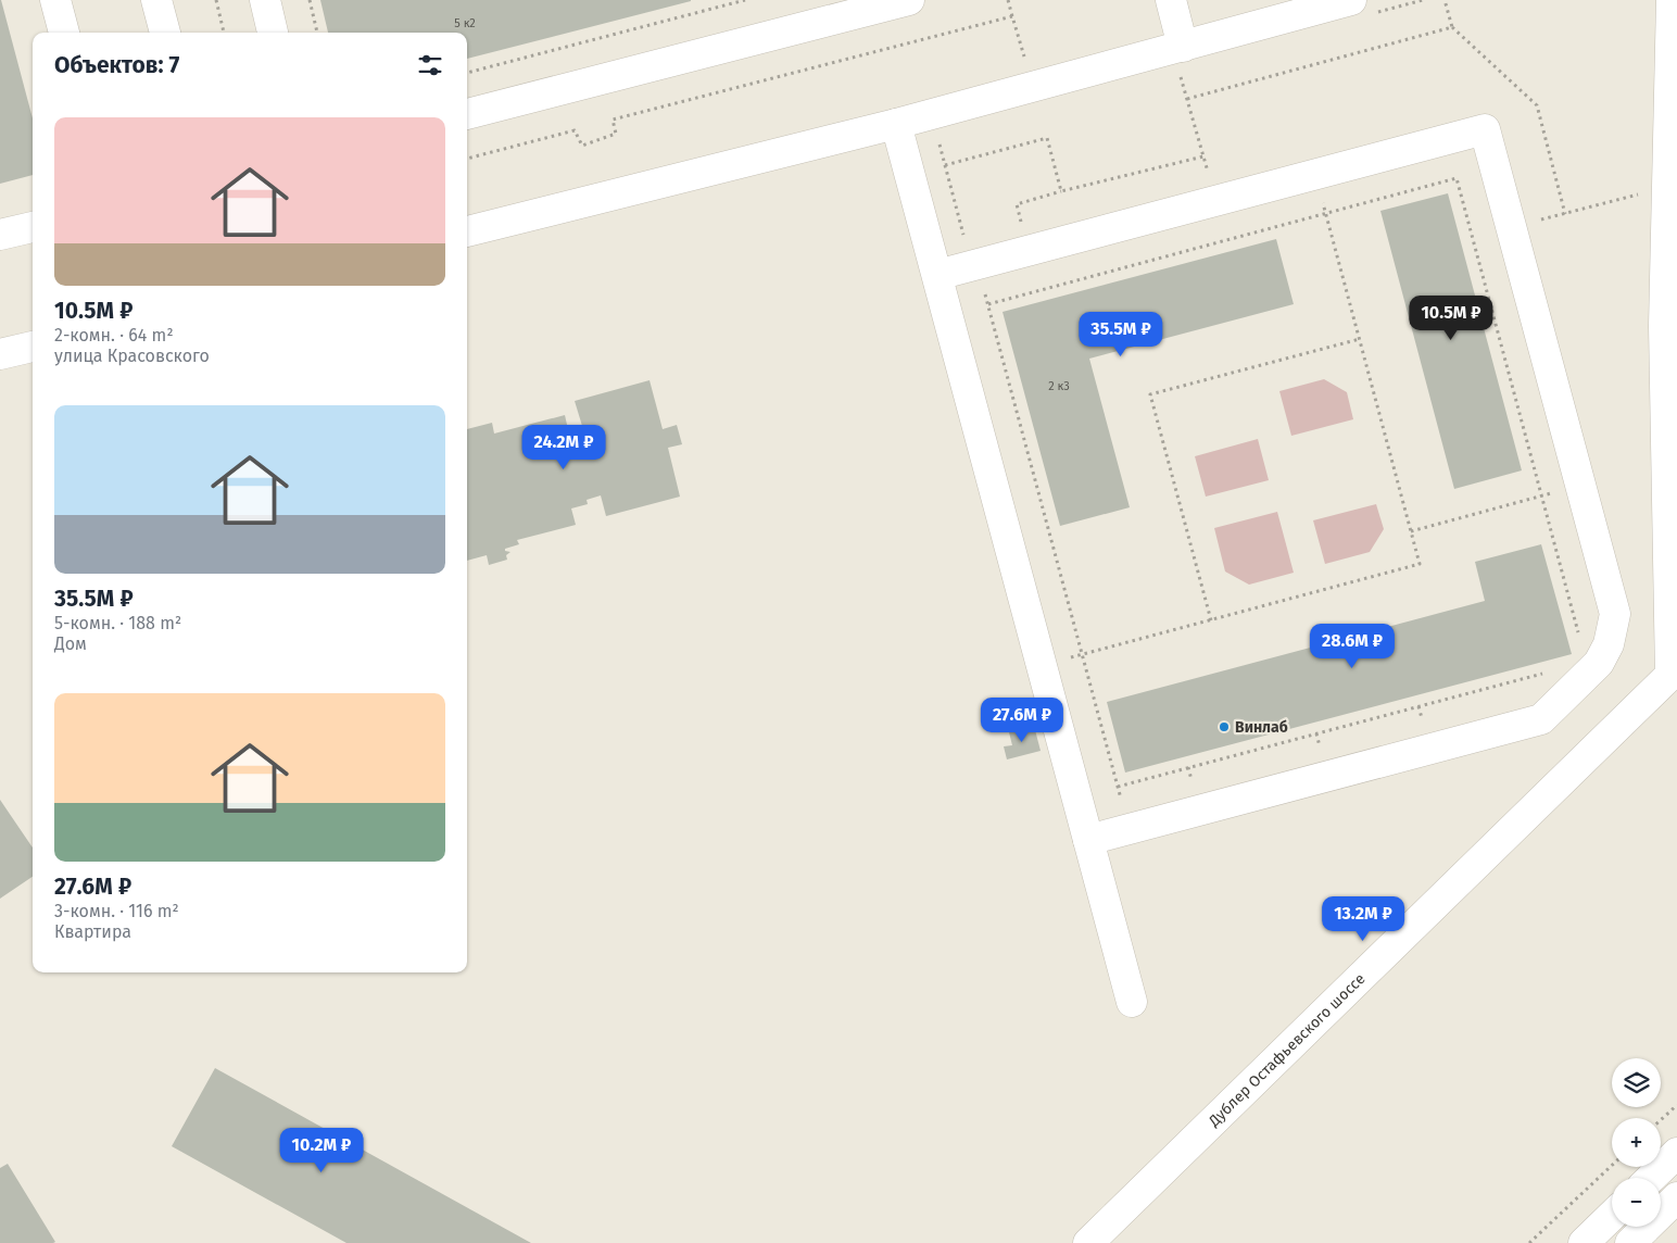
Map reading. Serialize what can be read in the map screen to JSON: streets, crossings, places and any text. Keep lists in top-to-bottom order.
{
  "streets": {
    "street": ["Дублер Остафьевского шоссе"]
  },
  "places": ["Винлаб"],
  "house_numbers": ["5 к2", "2 к3"],
  "page": {
    "heading": "Объектов: 7",
    "list": [
      {
        "name": "10.5M ₽",
        "note": "2-комн. · 64 m² · улица Красовского"
      },
      {
        "name": "35.5M ₽",
        "note": "5-комн. · 188 m² · Дом"
      },
      {
        "name": "27.6M ₽",
        "note": "3-комн. · 116 m² · Квартира"
      }
    ],
    "price": [
      "10.5M ₽",
      "35.5M ₽",
      "24.2M ₽",
      "28.6M ₽",
      "27.6M ₽",
      "13.2M ₽",
      "10.2M ₽"
    ],
    "map_buttons": ["+", "−"]
  }
}
